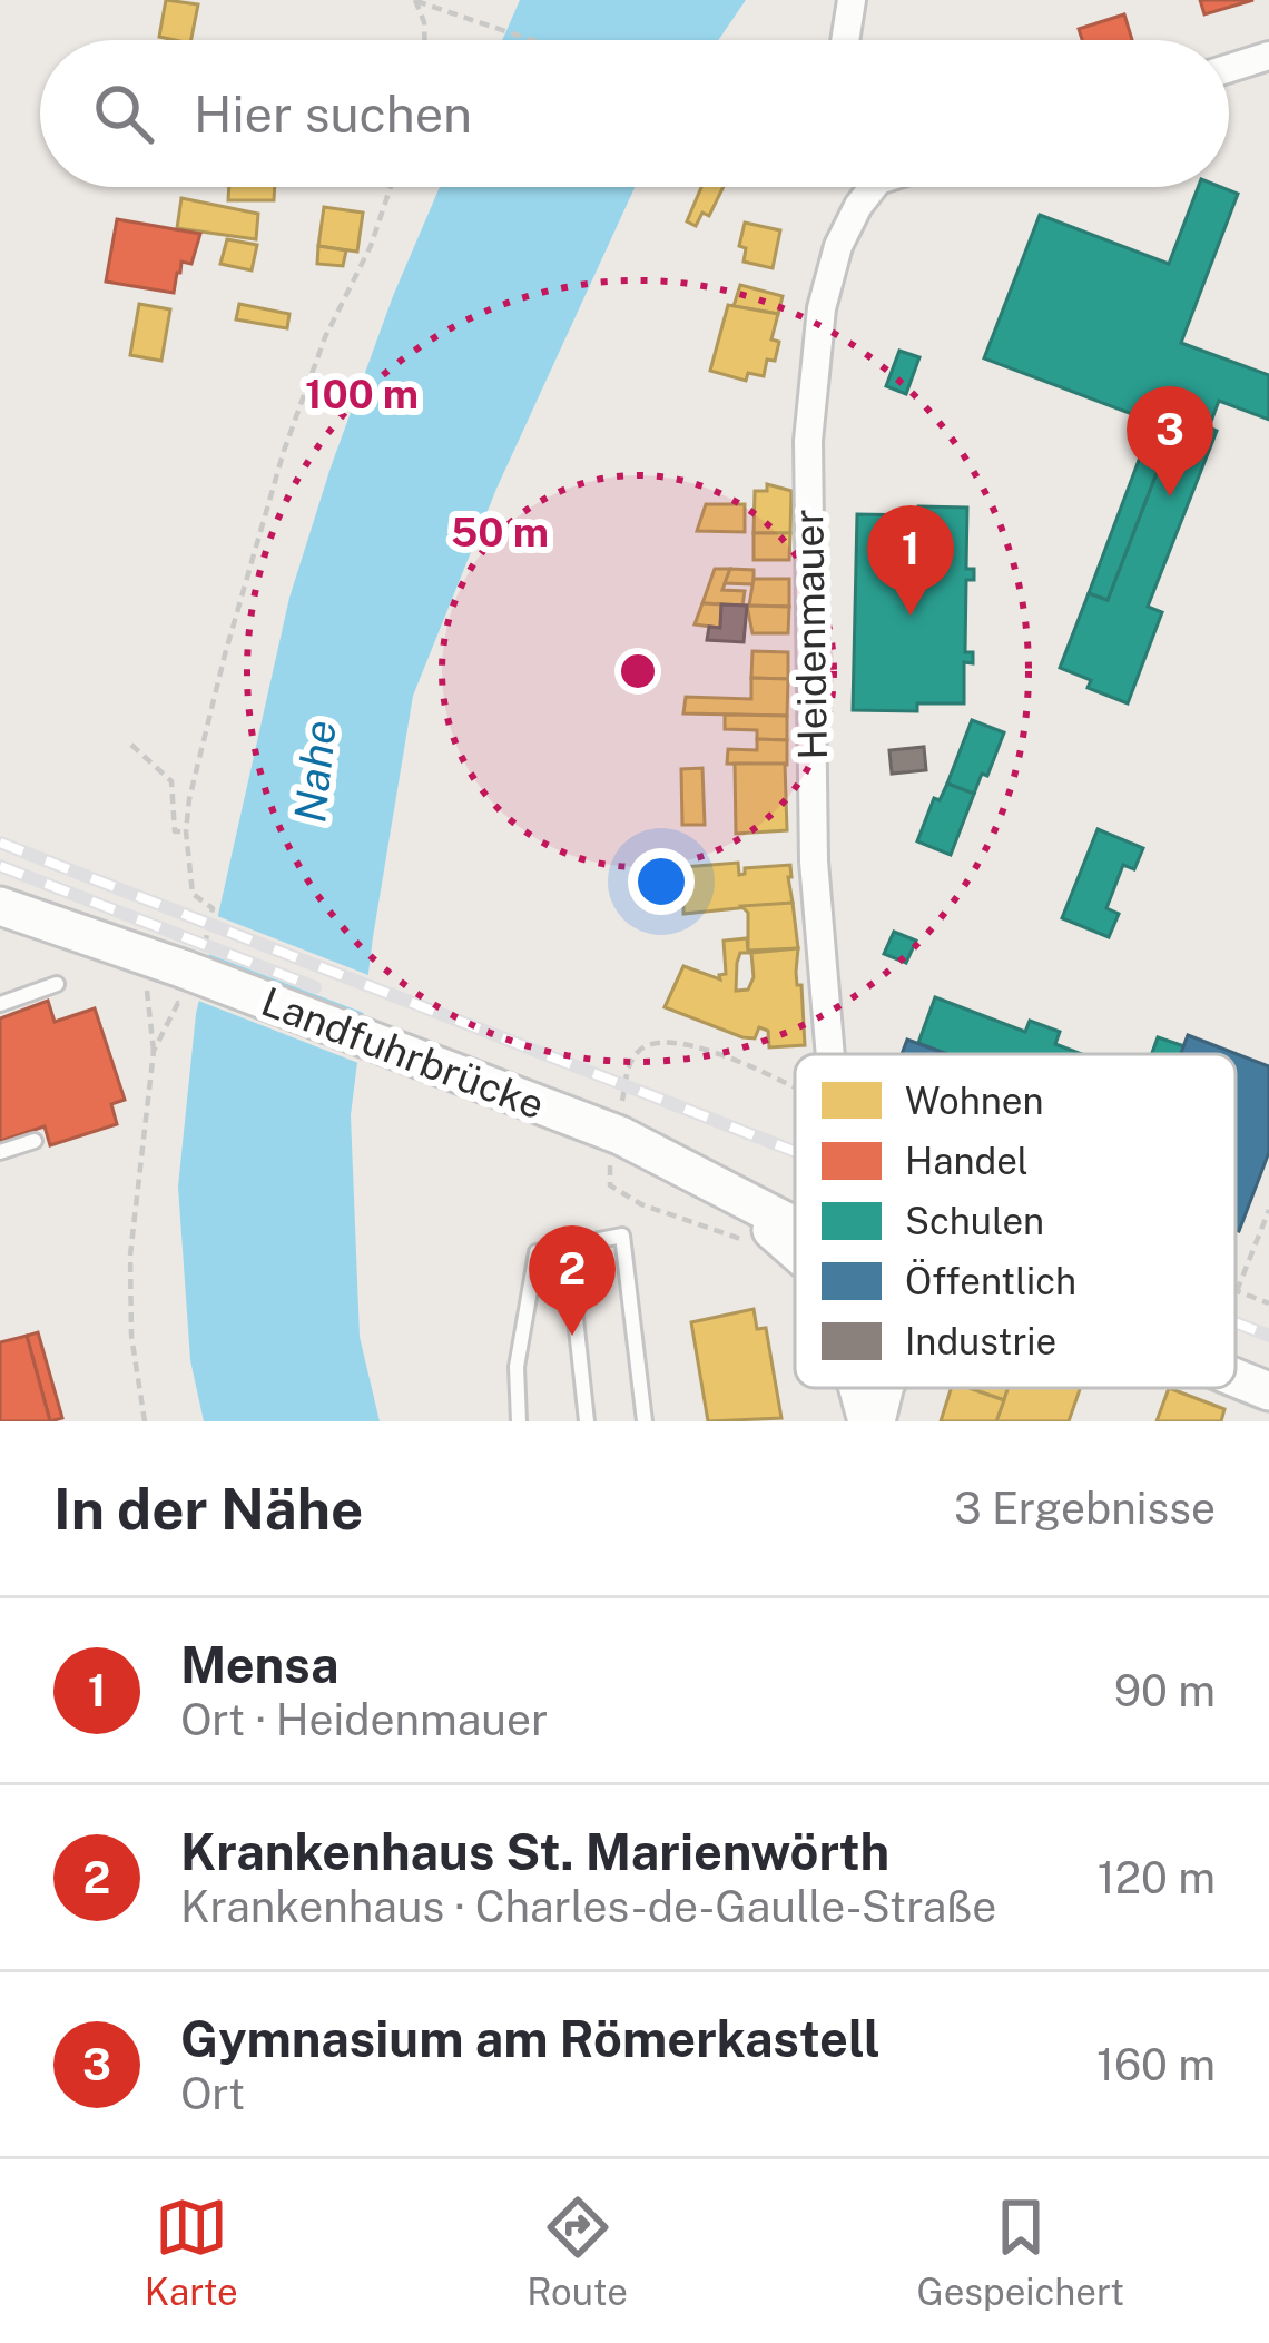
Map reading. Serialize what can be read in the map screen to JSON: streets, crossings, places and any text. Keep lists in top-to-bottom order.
{
  "streets": {
    "street": ["Heidenmauer", "Landfuhrbrücke"]
  },
  "water": ["Nahe"],
  "legend": [
    "Wohnen",
    "Handel",
    "Schulen",
    "Öffentlich",
    "Industrie"
  ],
  "page": {
    "search": "Hier suchen",
    "pins": ["3", "1", "2"],
    "heading": ["In der Nähe", "3 Ergebnisse"],
    "list": [
      {
        "mark": "1",
        "name": "Mensa",
        "note": "Ort · Heidenmauer",
        "value": "90 m"
      },
      {
        "mark": "2",
        "name": "Krankenhaus St. Marienwörth",
        "note": "Krankenhaus · Charles-de-Gaulle-Straße",
        "value": "120 m"
      },
      {
        "mark": "3",
        "name": "Gymnasium am Römerkastell",
        "note": "Ort",
        "value": "160 m"
      }
    ],
    "nav": ["Karte", "Route", "Gespeichert"]
  },
  "rings": ["100 m", "50 m"]
}
